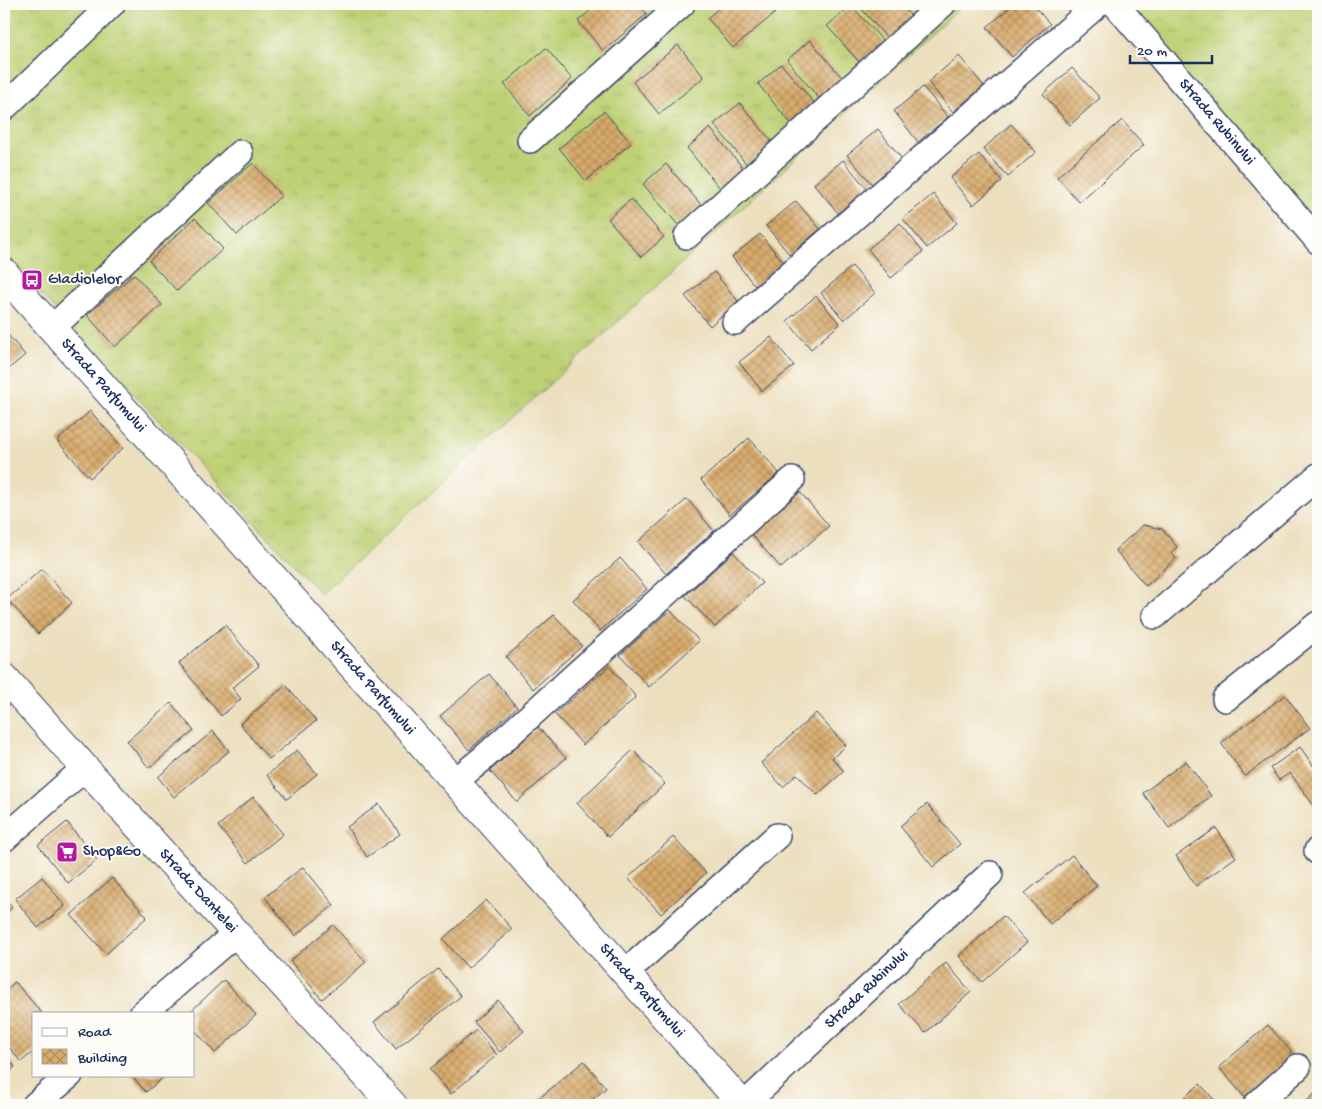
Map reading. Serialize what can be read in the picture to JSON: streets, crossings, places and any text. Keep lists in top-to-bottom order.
{
  "streets": {
    "street": ["Strada Rubinului", "Strada Parfumului", "Strada Dantelei"]
  },
  "crossings": [
    ["Strada Rubinului", "Strada Parfumului"]
  ],
  "places": {
    "bus stop": ["Gladiolelor"],
    "supermarket": ["Shop&Go"]
  },
  "legend": ["Road", "Building"],
  "scale_bar": "20 m"
}
